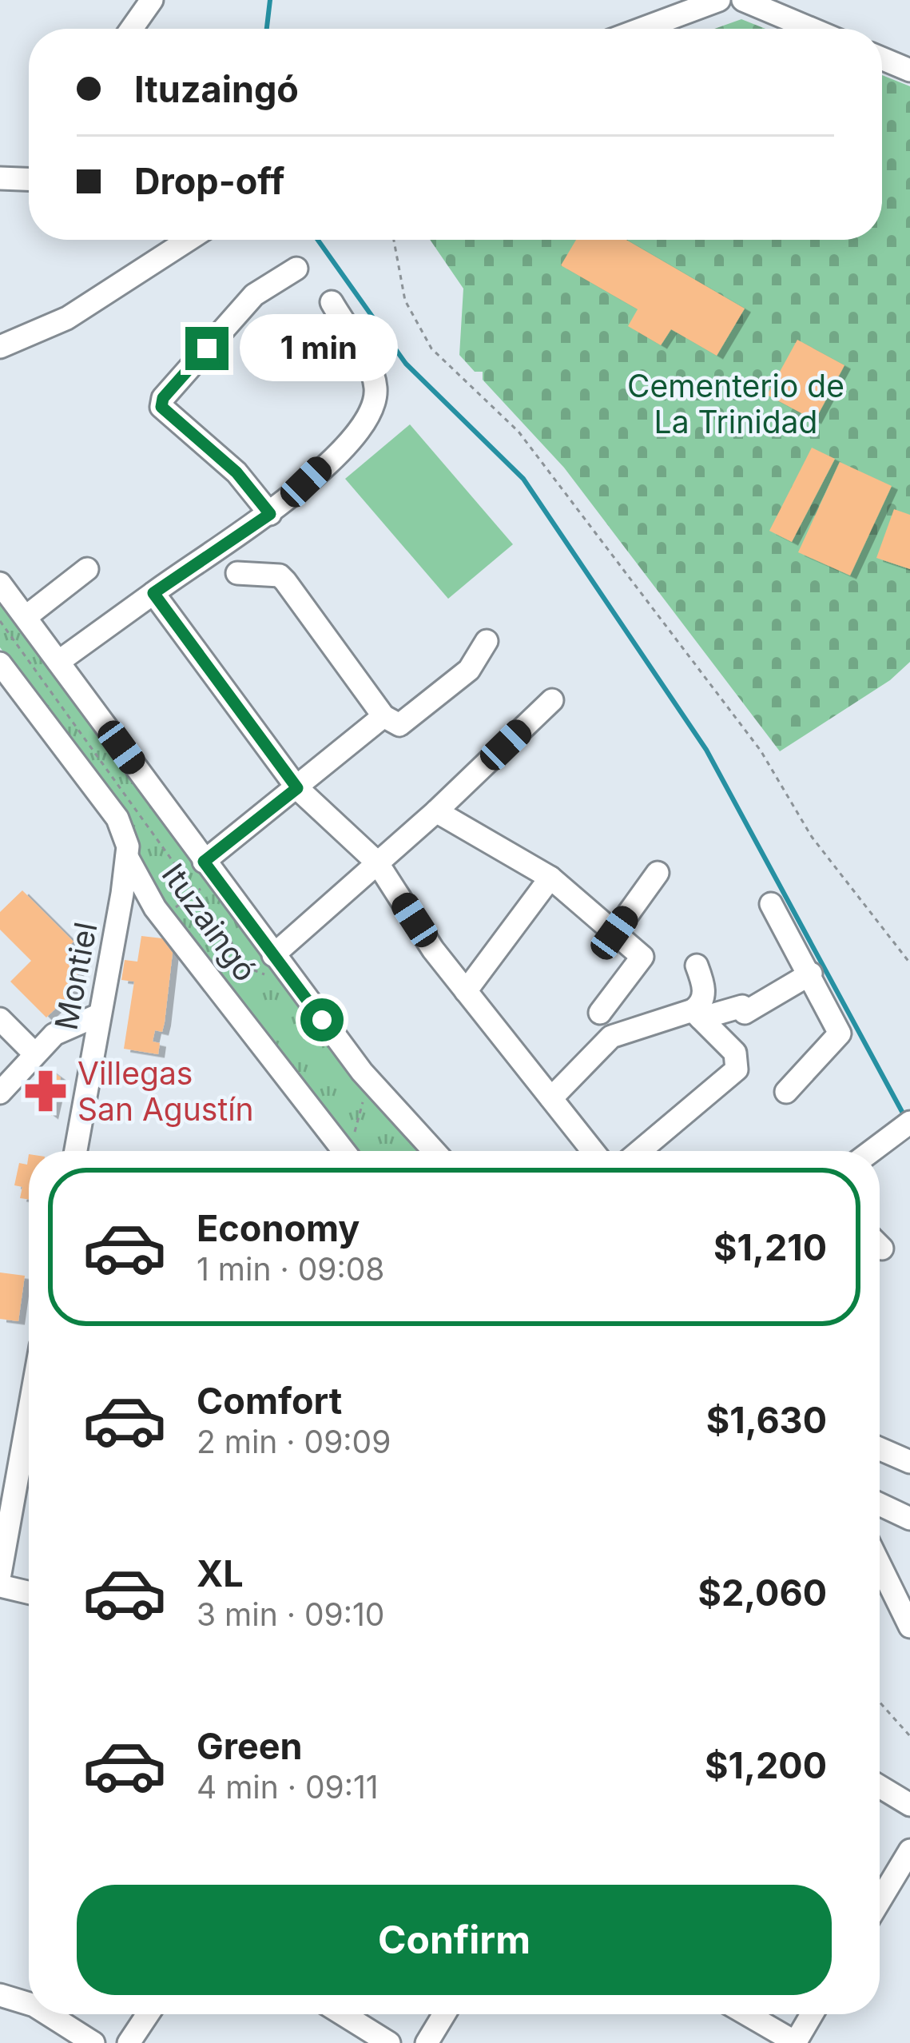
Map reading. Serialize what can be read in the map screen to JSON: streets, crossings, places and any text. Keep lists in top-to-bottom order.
{
  "streets": {
    "street": ["Ituzaingó", "Montiel"]
  },
  "crossings": [
    ["Ituzaingó", "Montiel"]
  ],
  "parks": ["Cementerio de La Trinidad"],
  "places": {
    "pharmacy": ["Villegas San Agustín"]
  },
  "page": {
    "banner": ["Ituzaingó", "Drop-off"],
    "bubble": "1 min",
    "list": [
      {
        "name": "Economy",
        "note": "1 min · 09:08",
        "value": "$1,210"
      },
      {
        "name": "Comfort",
        "note": "2 min · 09:09",
        "value": "$1,630"
      },
      {
        "name": "XL",
        "note": "3 min · 09:10",
        "value": "$2,060"
      },
      {
        "name": "Green",
        "note": "4 min · 09:11",
        "value": "$1,200"
      }
    ],
    "buttons": "Confirm"
  }
}
